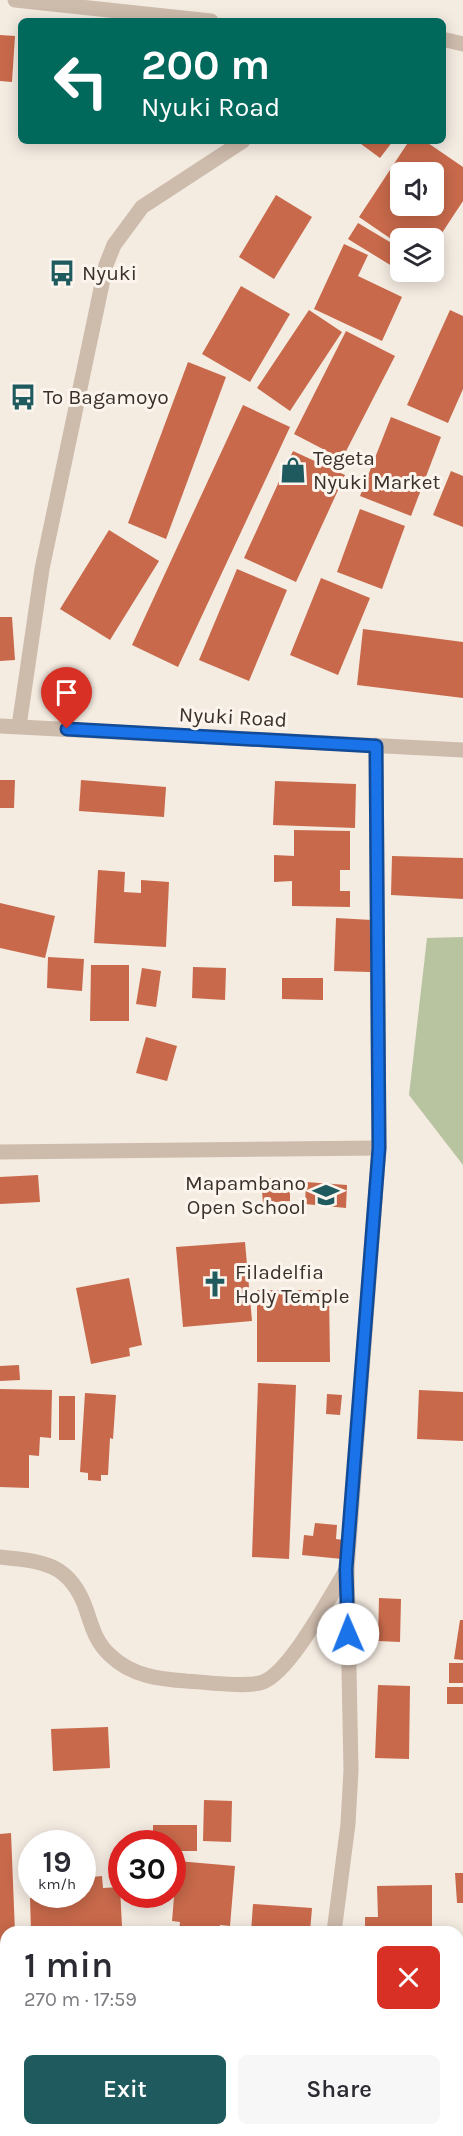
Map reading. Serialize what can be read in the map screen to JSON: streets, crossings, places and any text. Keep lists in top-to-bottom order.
{
  "streets": {
    "street": ["Nyuki Road"]
  },
  "places": {
    "bus stop": ["Nyuki", "To Bagamoyo"],
    "shop": ["Tegeta Nyuki Market"],
    "school or university": ["Mapambano Open School"],
    "church": ["Filadelfia Holy Temple"]
  },
  "page": {
    "turn": ["200 m", "Nyuki Road"],
    "speed": "19 km/h",
    "limit": "30",
    "heading": ["1 min", "270 m · 17:59"],
    "buttons": ["Exit", "Share"]
  }
}
